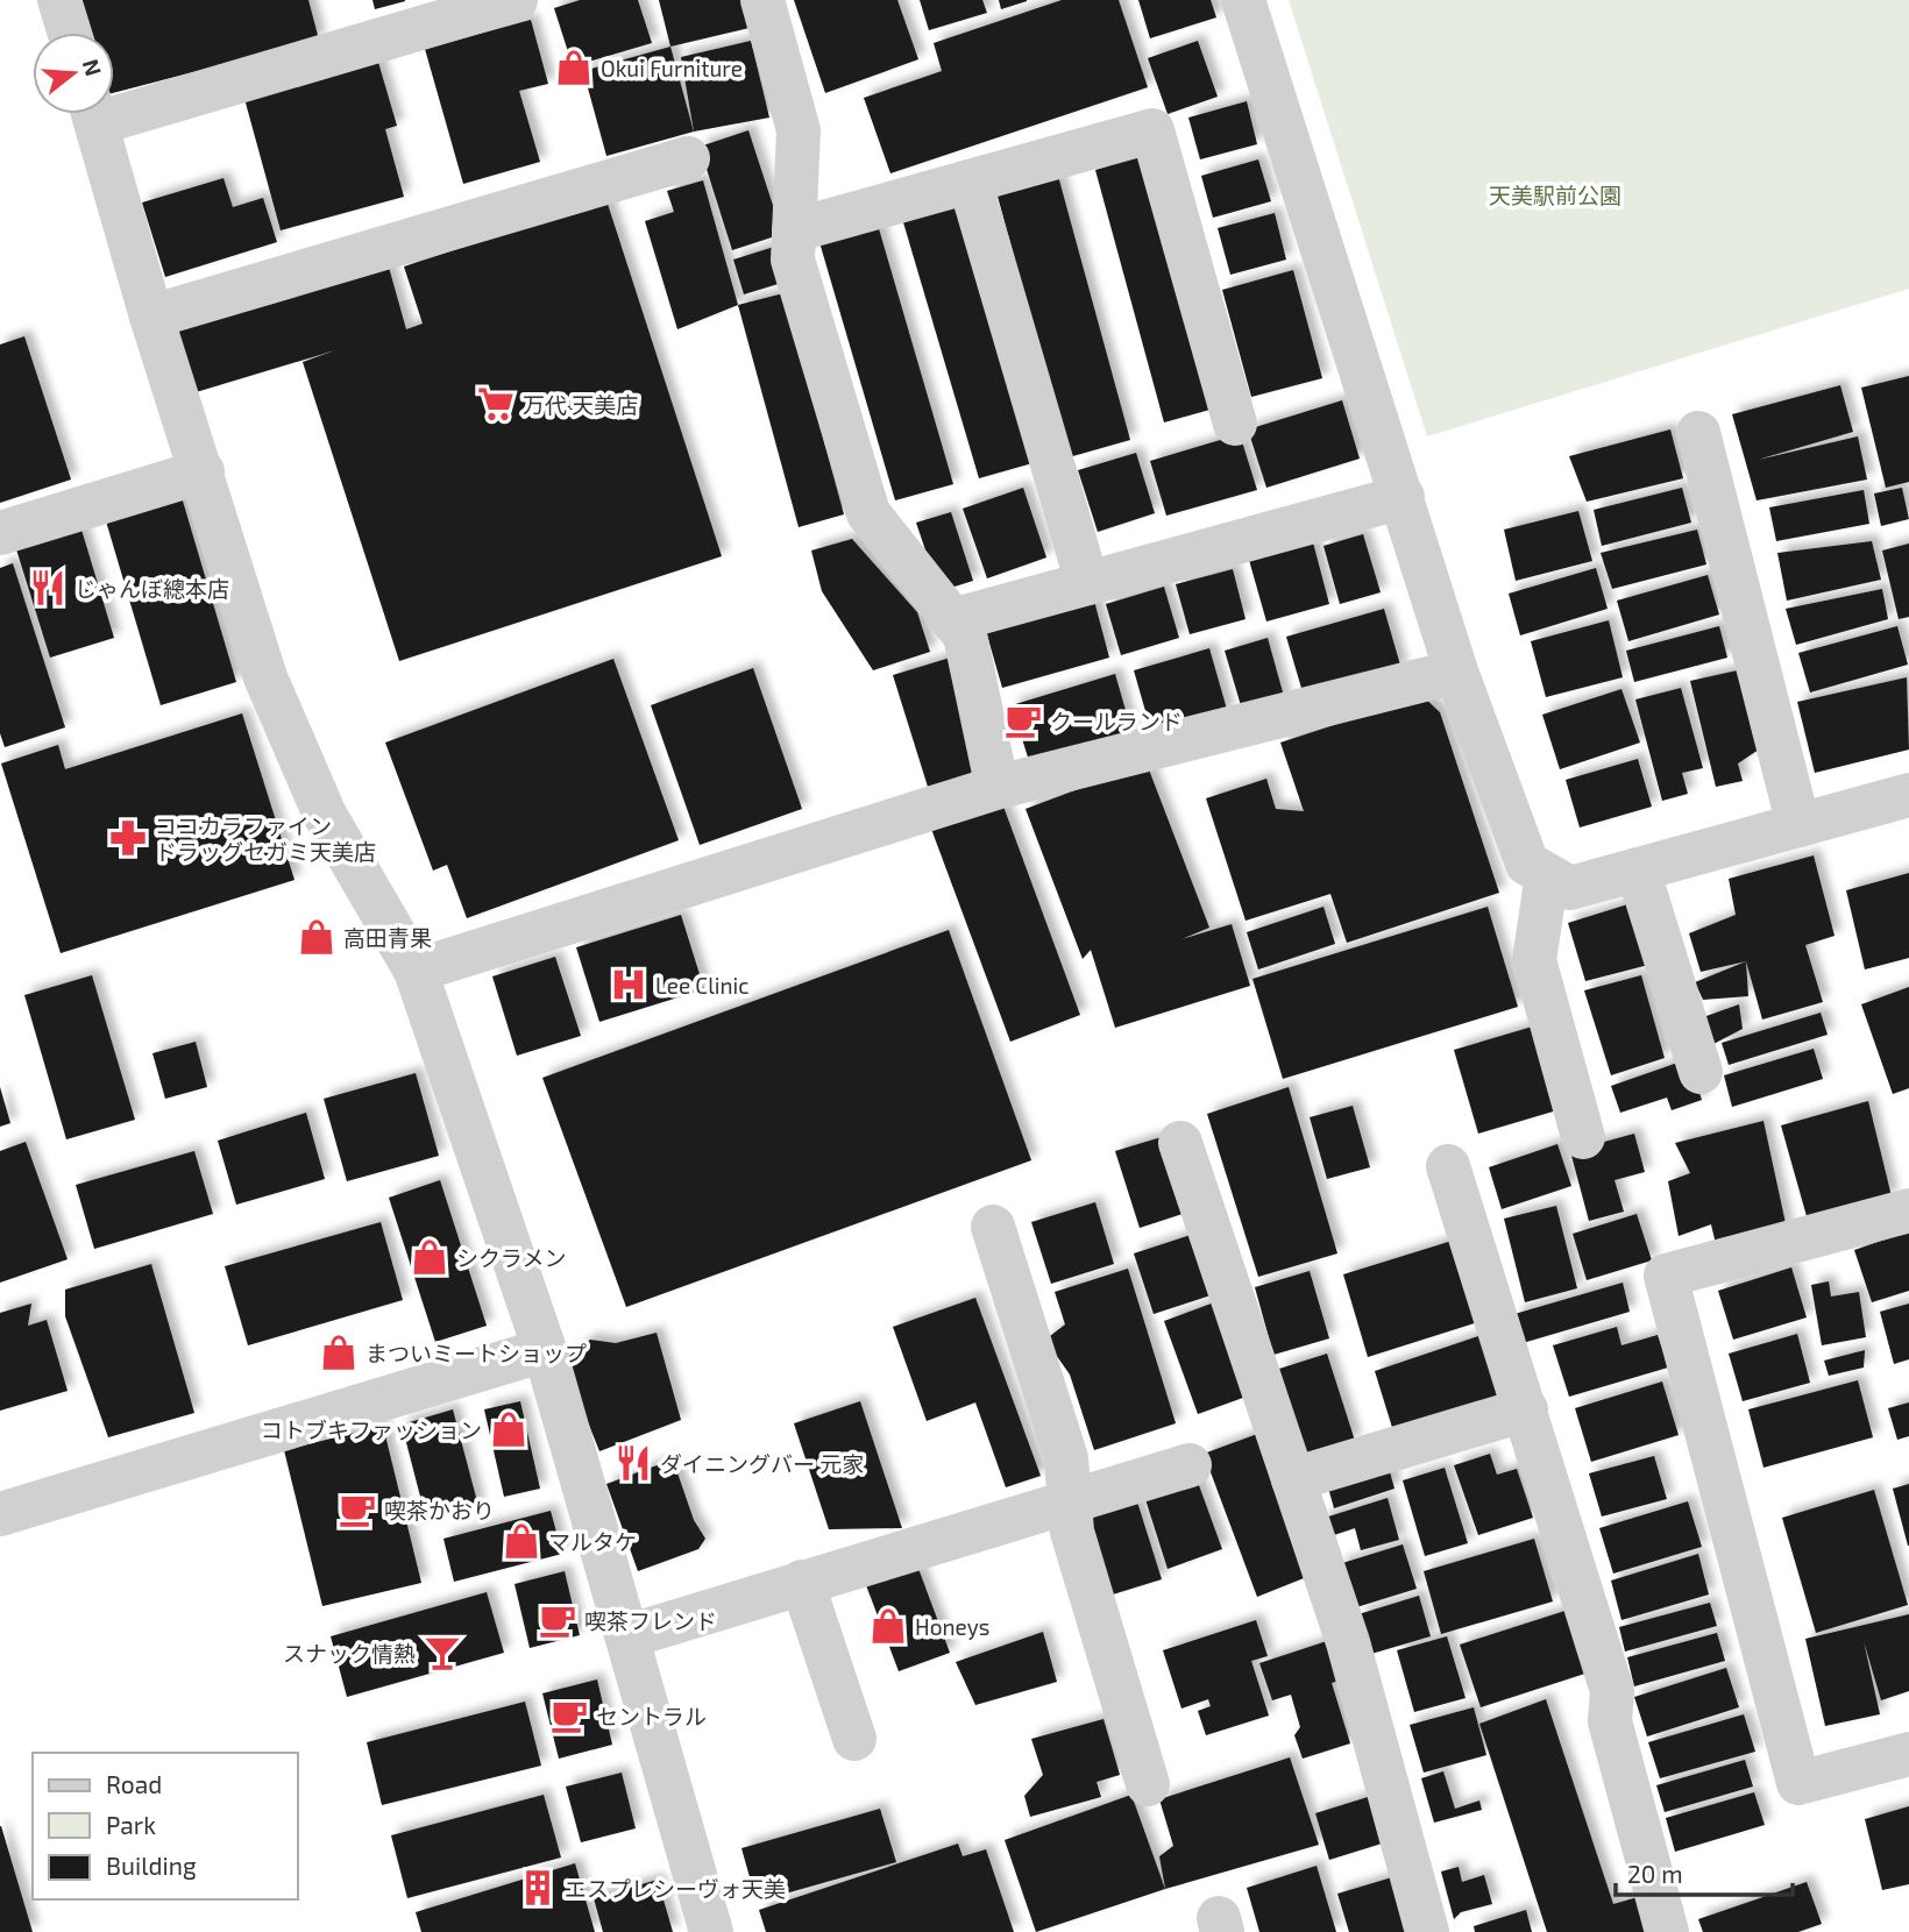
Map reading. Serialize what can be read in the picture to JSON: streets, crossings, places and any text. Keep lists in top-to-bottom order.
{
  "parks": ["天美駅前公園"],
  "places": {
    "shop": [
      "Okui Furniture",
      "高田青果",
      "シクラメン",
      "まついミートショップ",
      "コトブキファッション",
      "マルタケ",
      "Honeys"
    ],
    "supermarket": ["万代 天美店"],
    "restaurant": ["じゃんぼ總本店", "ダイニングバー 元家"],
    "cafe": [
      "クールランド",
      "喫茶かおり",
      "喫茶フレンド",
      "セントラル"
    ],
    "pharmacy": ["ココカラファイン ドラッグセガミ天美店"],
    "hospital": ["Lee Clinic"],
    "bar": ["スナック情熱"],
    "building": ["エスプレシーヴォ天美"]
  },
  "legend": ["Road", "Park", "Building"],
  "scale_bar": "20 m",
  "north": "right"
}
